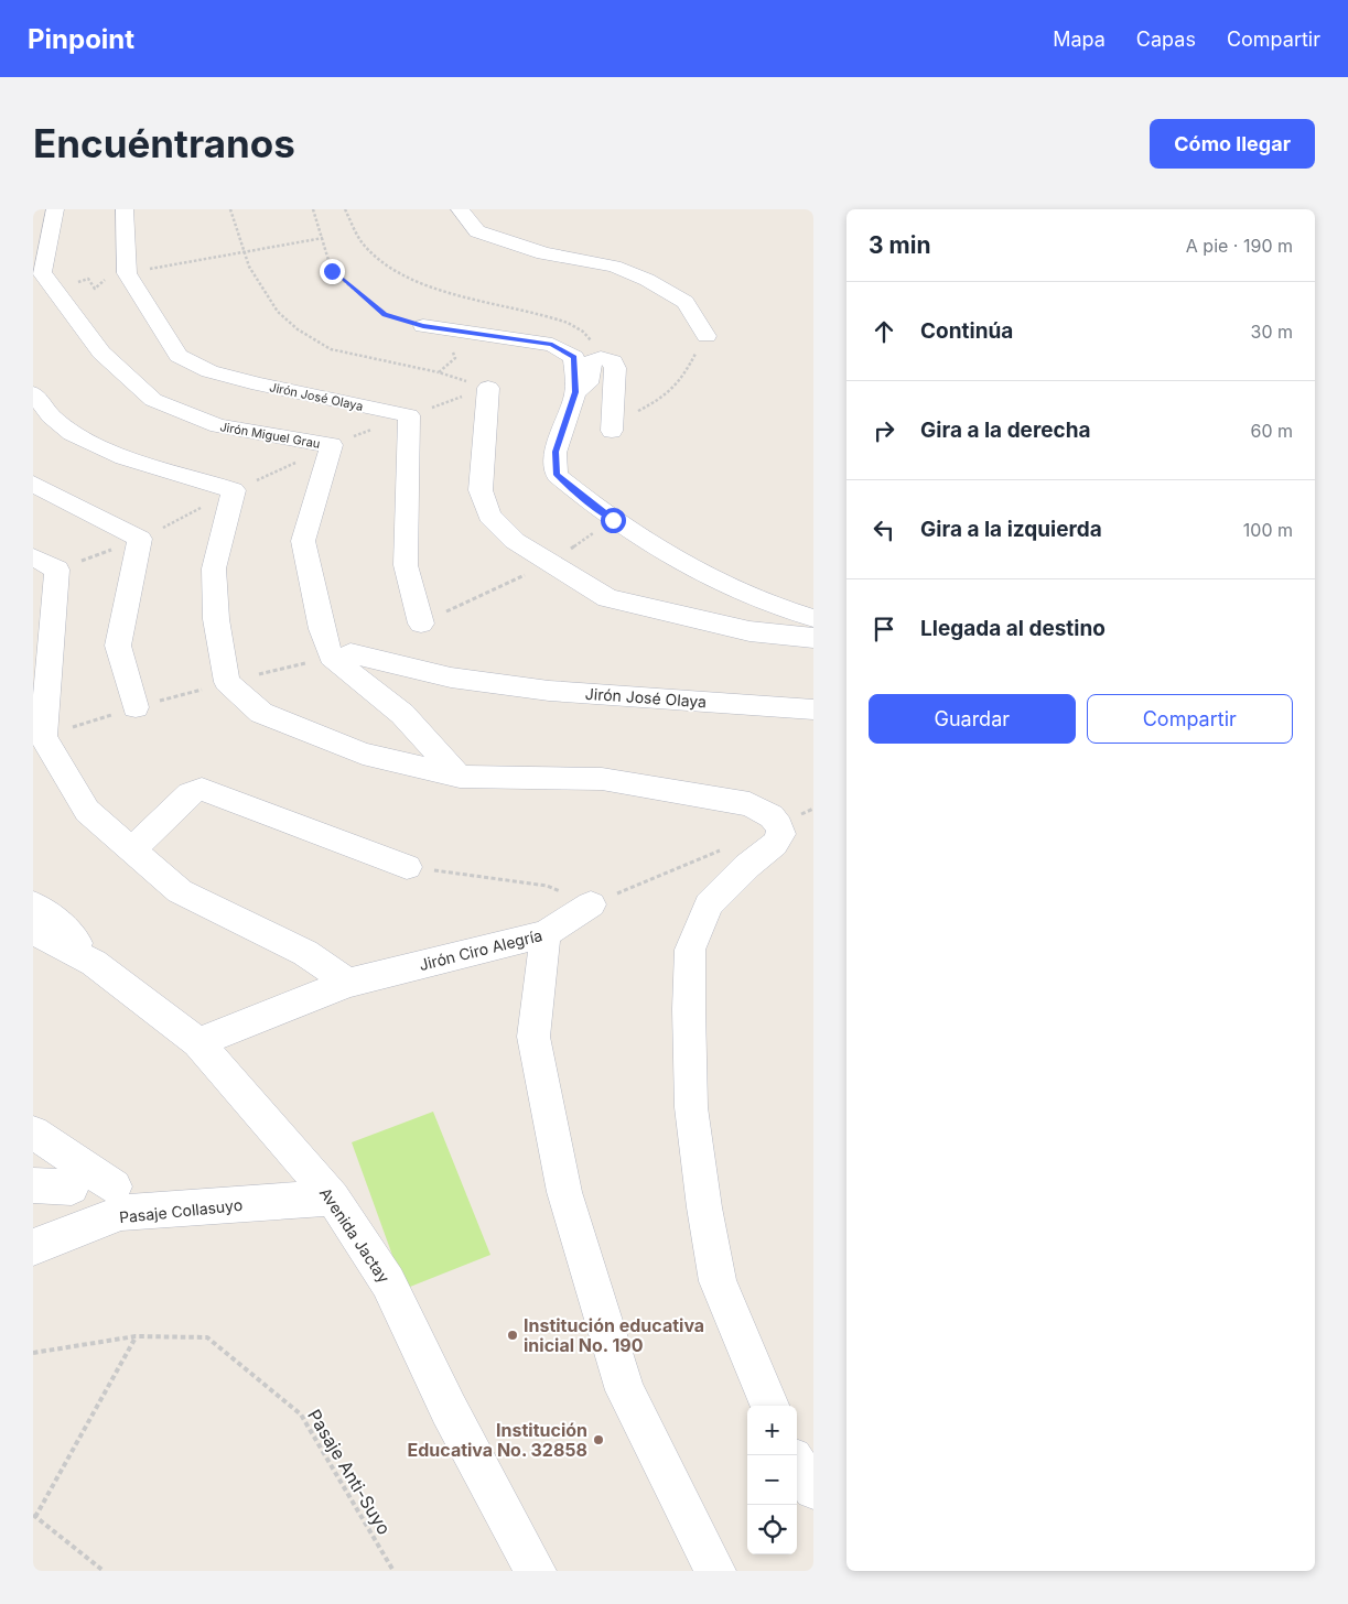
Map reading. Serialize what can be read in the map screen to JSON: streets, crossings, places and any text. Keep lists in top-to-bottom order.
{
  "streets": {
    "street": [
      "Jirón José Olaya",
      "Jirón Miguel Grau",
      "Jirón Ciro Alegría",
      "Pasaje Collasuyo",
      "Avenida Jactay"
    ],
    "path": ["Pasaje Anti-Suyo"]
  },
  "crossings": [
    ["Jirón Ciro Alegría", "Avenida Jactay"],
    ["Pasaje Collasuyo", "Avenida Jactay"]
  ],
  "places": ["Institución educativa inicial No. 190", "Institución Educativa No. 32858"],
  "page": {
    "header": "Pinpoint",
    "nav": ["Mapa", "Capas", "Compartir"],
    "buttons": [
      "Cómo llegar",
      ["Guardar", "Compartir"]
    ],
    "title": "Encuéntranos",
    "heading": ["3 min", "A pie · 190 m"],
    "list": [
      ["Continúa", "30 m"],
      ["Gira a la derecha", "60 m"],
      ["Gira a la izquierda", "100 m"],
      "Llegada al destino"
    ],
    "map_buttons": ["+", "−"]
  }
}
